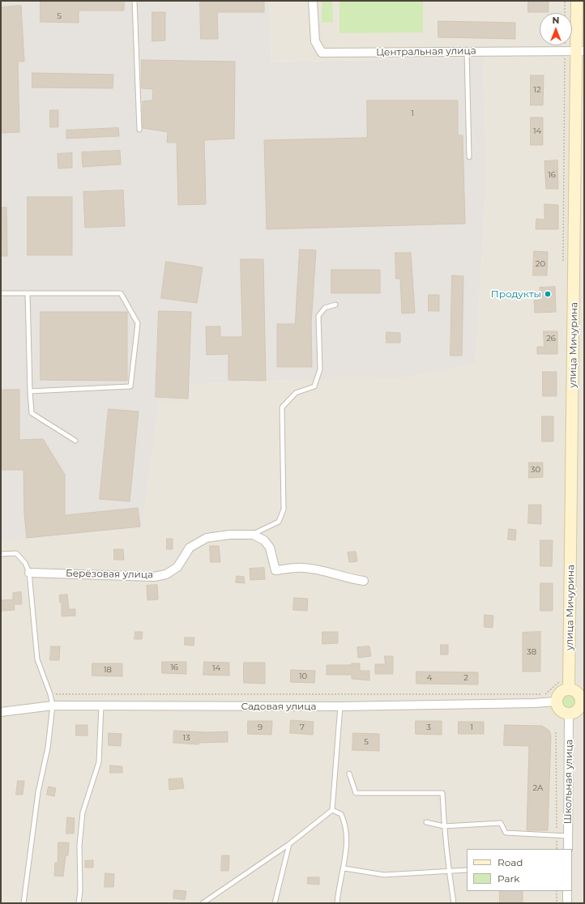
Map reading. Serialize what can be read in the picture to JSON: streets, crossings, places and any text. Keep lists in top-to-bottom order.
{
  "streets": {
    "street": [
      "Центральная улица",
      "улица Мичурина",
      "Берёзовая улица",
      "Садовая улица",
      "Школьная улица"
    ]
  },
  "crossings": [
    ["Центральная улица", "улица Мичурина"],
    ["улица Мичурина", "Садовая улица"],
    ["улица Мичурина", "Школьная улица"],
    ["Садовая улица", "Школьная улица"]
  ],
  "places": ["Продукты"],
  "house_numbers": [
    "5",
    "12",
    "1",
    "14",
    "16",
    "20",
    "26",
    "30",
    "38",
    "16",
    "14",
    "18",
    "10",
    "4",
    "2",
    "9",
    "7",
    "3",
    "1",
    "13",
    "5",
    "2А"
  ],
  "legend": ["Road", "Park"],
  "north": "top"
}
